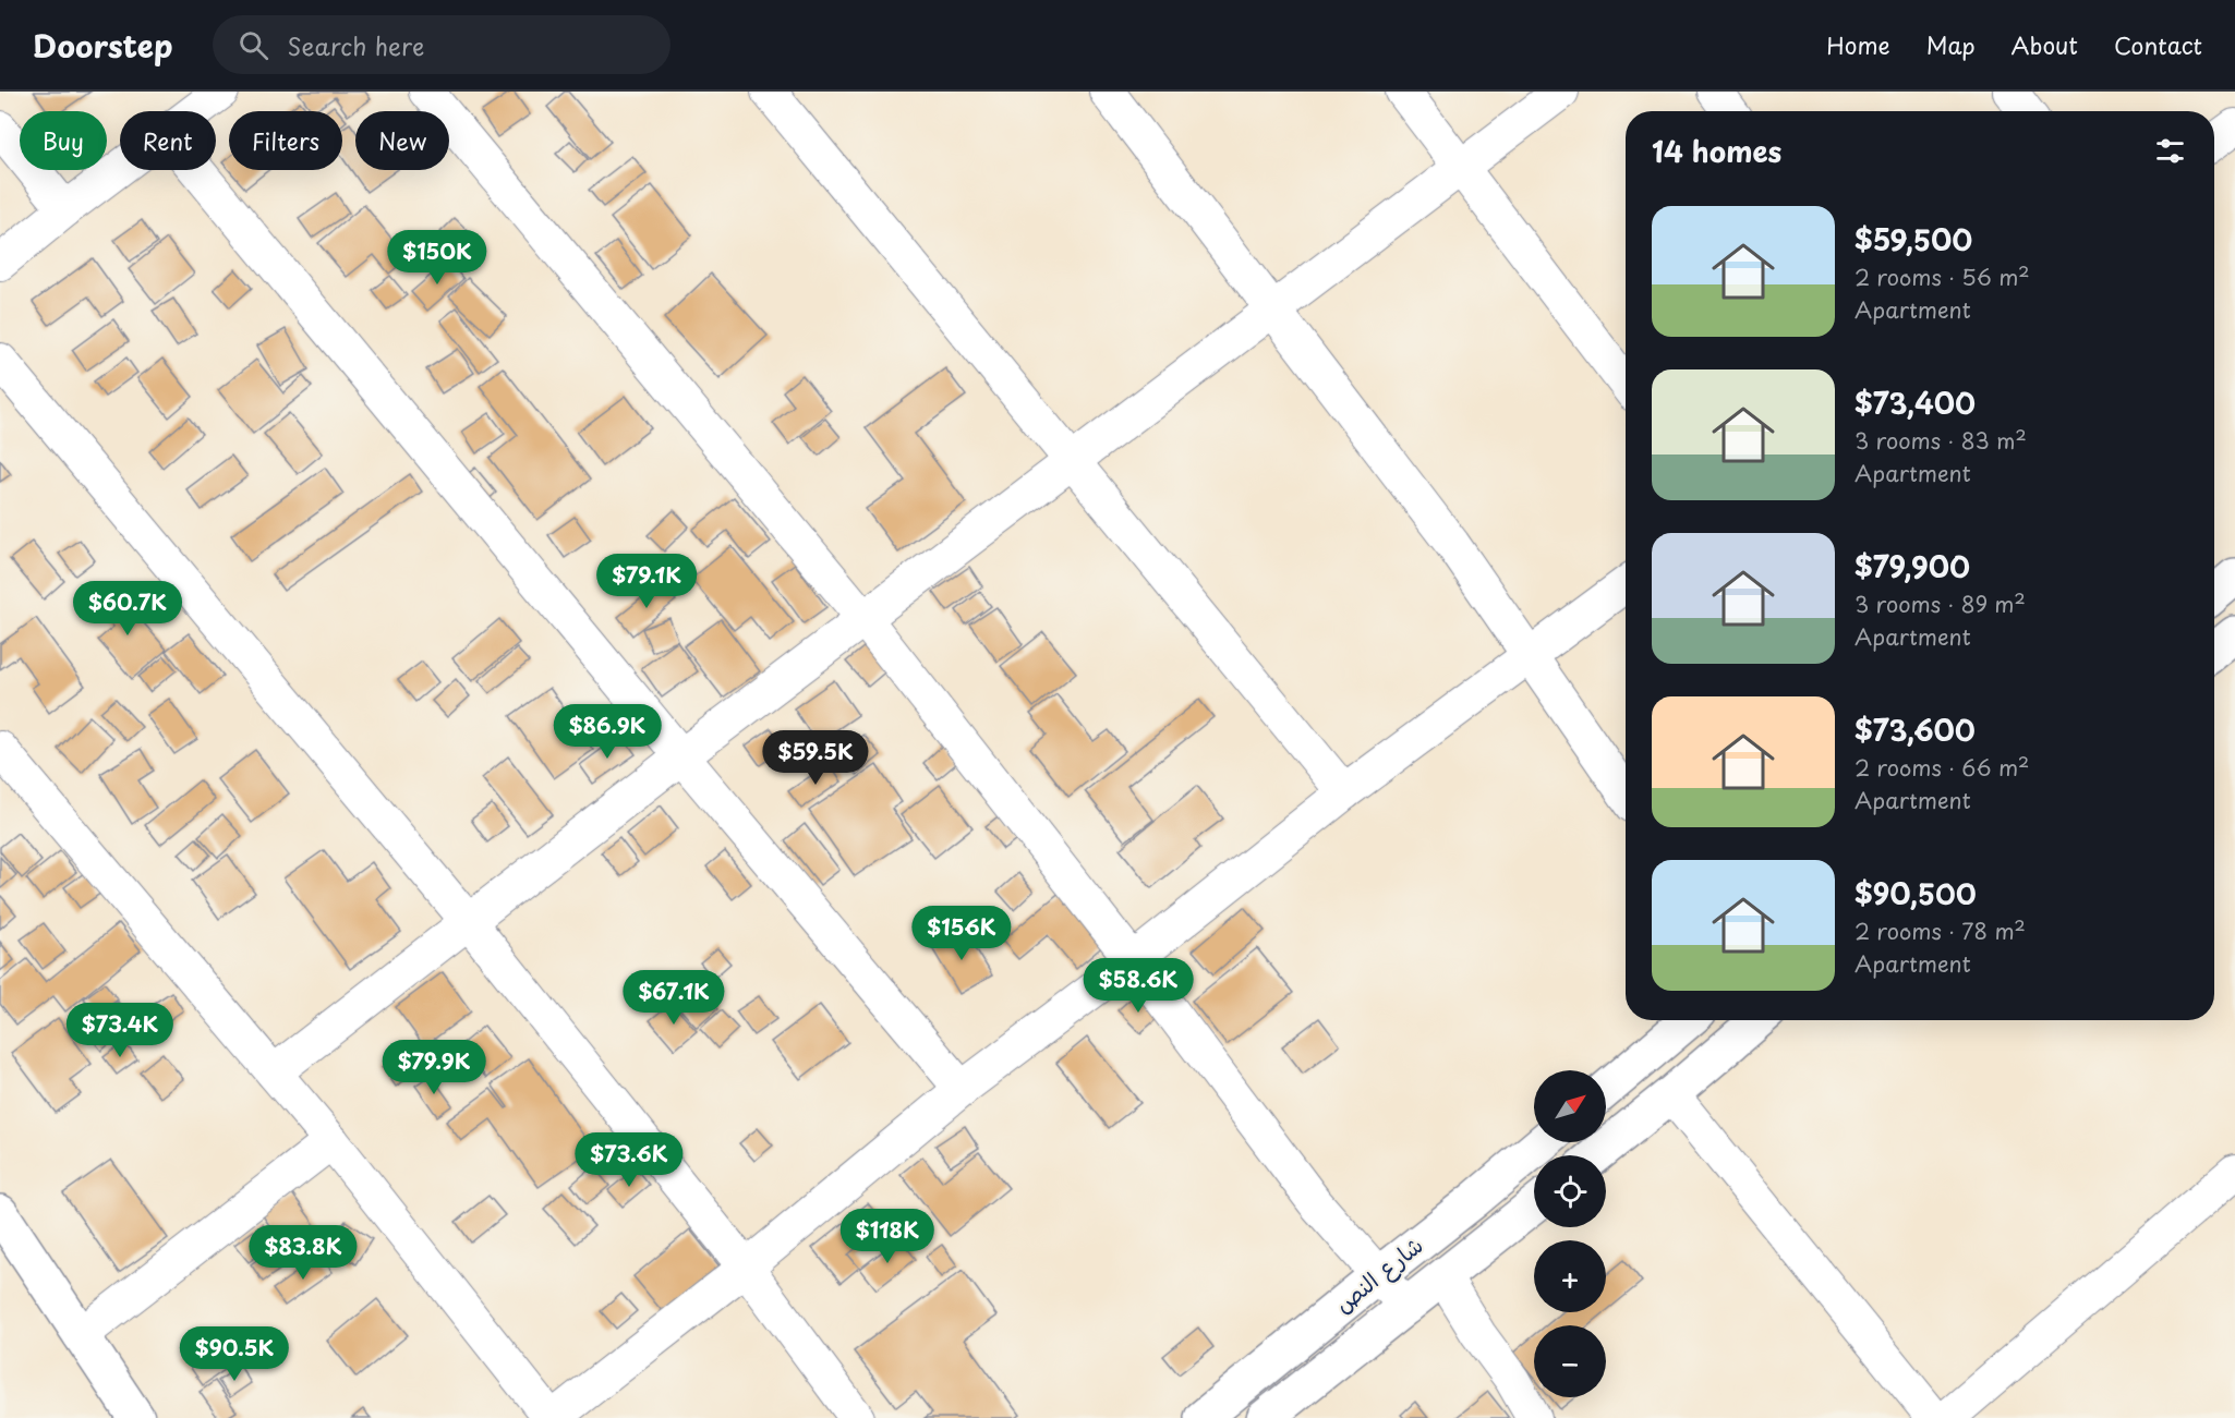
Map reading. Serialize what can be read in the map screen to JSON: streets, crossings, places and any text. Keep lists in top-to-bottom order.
{
  "streets": {
    "main road": ["شارع النص"]
  },
  "north": "top right",
  "page": {
    "header": "Doorstep",
    "search": "Search here",
    "nav": [
      "Home",
      "Map",
      "About",
      "Contact"
    ],
    "chip": [
      "Buy",
      "Rent",
      "Filters",
      "New"
    ],
    "heading": "14 homes",
    "list": [
      {
        "name": "$59,500",
        "note": "2 rooms · 56 m² · Apartment"
      },
      {
        "name": "$73,400",
        "note": "3 rooms · 83 m² · Apartment"
      },
      {
        "name": "$79,900",
        "note": "3 rooms · 89 m² · Apartment"
      },
      {
        "name": "$73,600",
        "note": "2 rooms · 66 m² · Apartment"
      },
      {
        "name": "$90,500",
        "note": "2 rooms · 78 m² · Apartment"
      }
    ],
    "price": [
      "$150K",
      "$79.1K",
      "$60.7K",
      "$86.9K",
      "$59.5K",
      "$156K",
      "$58.6K",
      "$67.1K",
      "$73.4K",
      "$79.9K",
      "$73.6K",
      "$118K",
      "$83.8K",
      "$90.5K"
    ],
    "map_buttons": ["+", "−"]
  }
}
